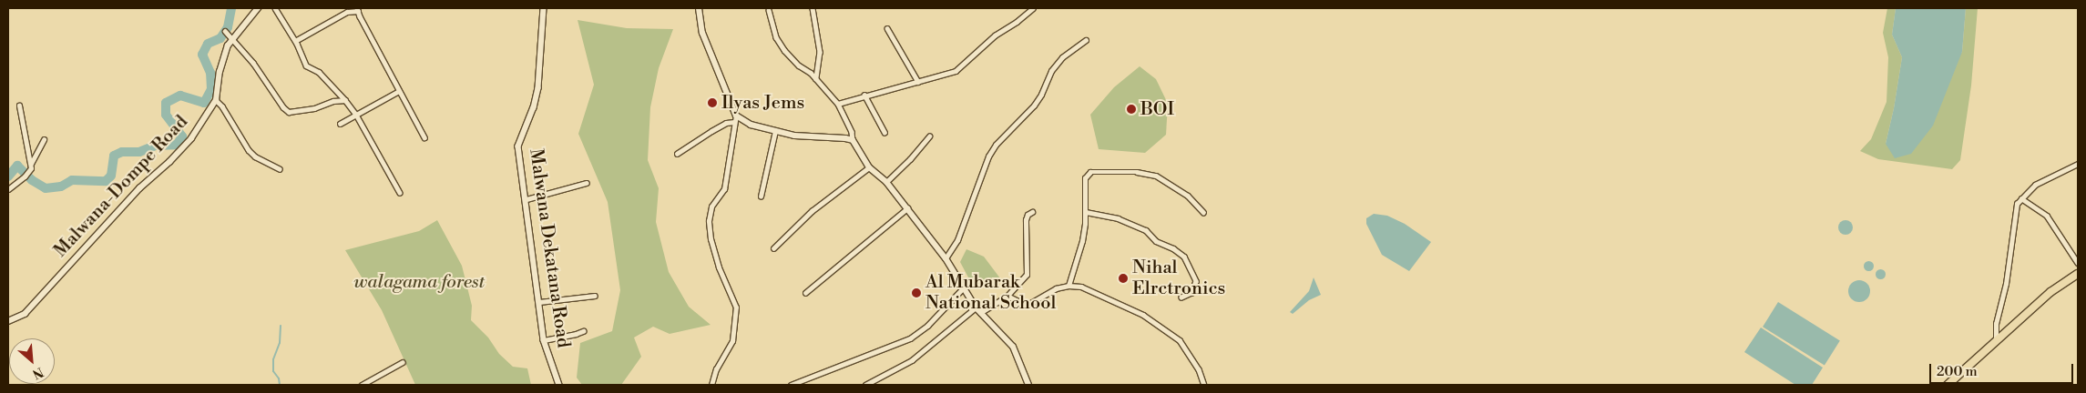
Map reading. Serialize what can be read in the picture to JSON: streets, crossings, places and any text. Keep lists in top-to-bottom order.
{
  "streets": {
    "street": ["Malwana-Dompe Road", "Malwana Dekatana Road"]
  },
  "parks": ["walagama forest"],
  "places": [
    "Ilyas Jems",
    "BOI",
    "Nihal Elrctronics",
    "Al Mubarak National School"
  ],
  "scale_bar": "200 m",
  "north": "bottom right"
}
